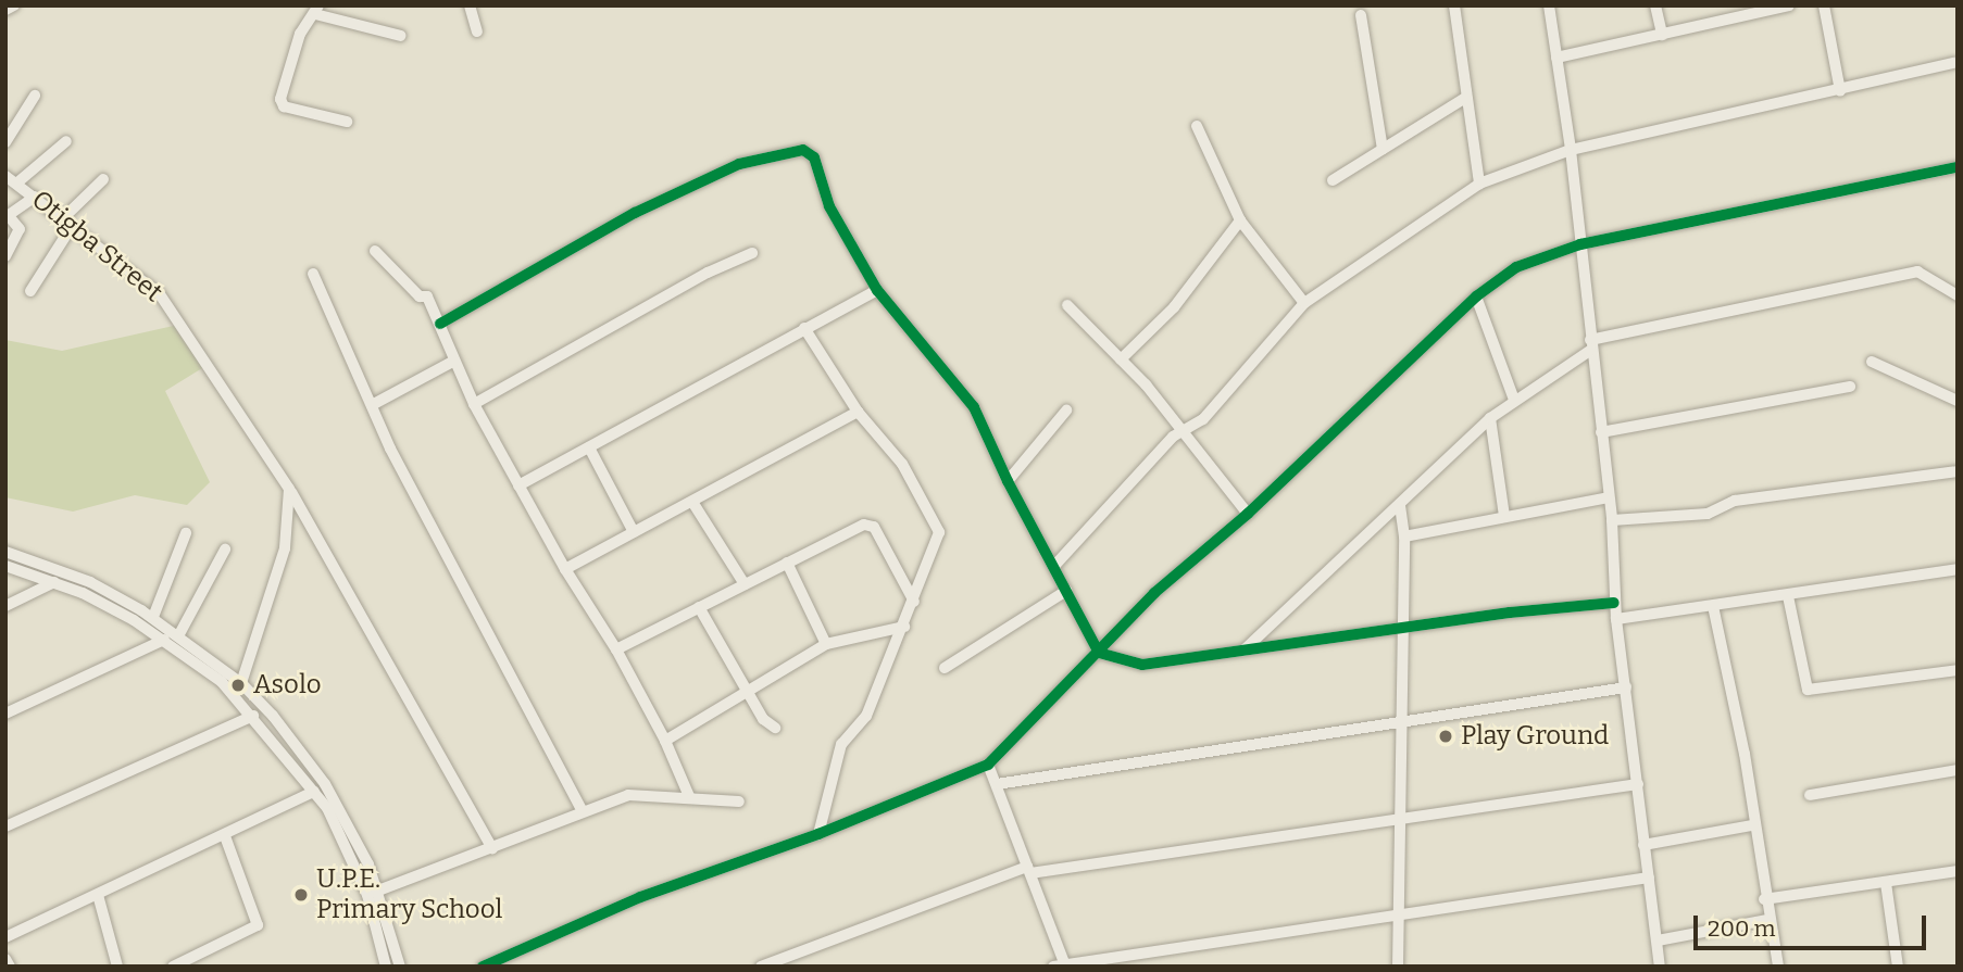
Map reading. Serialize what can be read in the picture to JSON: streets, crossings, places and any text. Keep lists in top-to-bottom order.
{
  "streets": {
    "street": ["Otigba Street"]
  },
  "places": ["Asolo", "Play Ground", "U.P.E. Primary School"],
  "scale_bar": "200 m"
}
